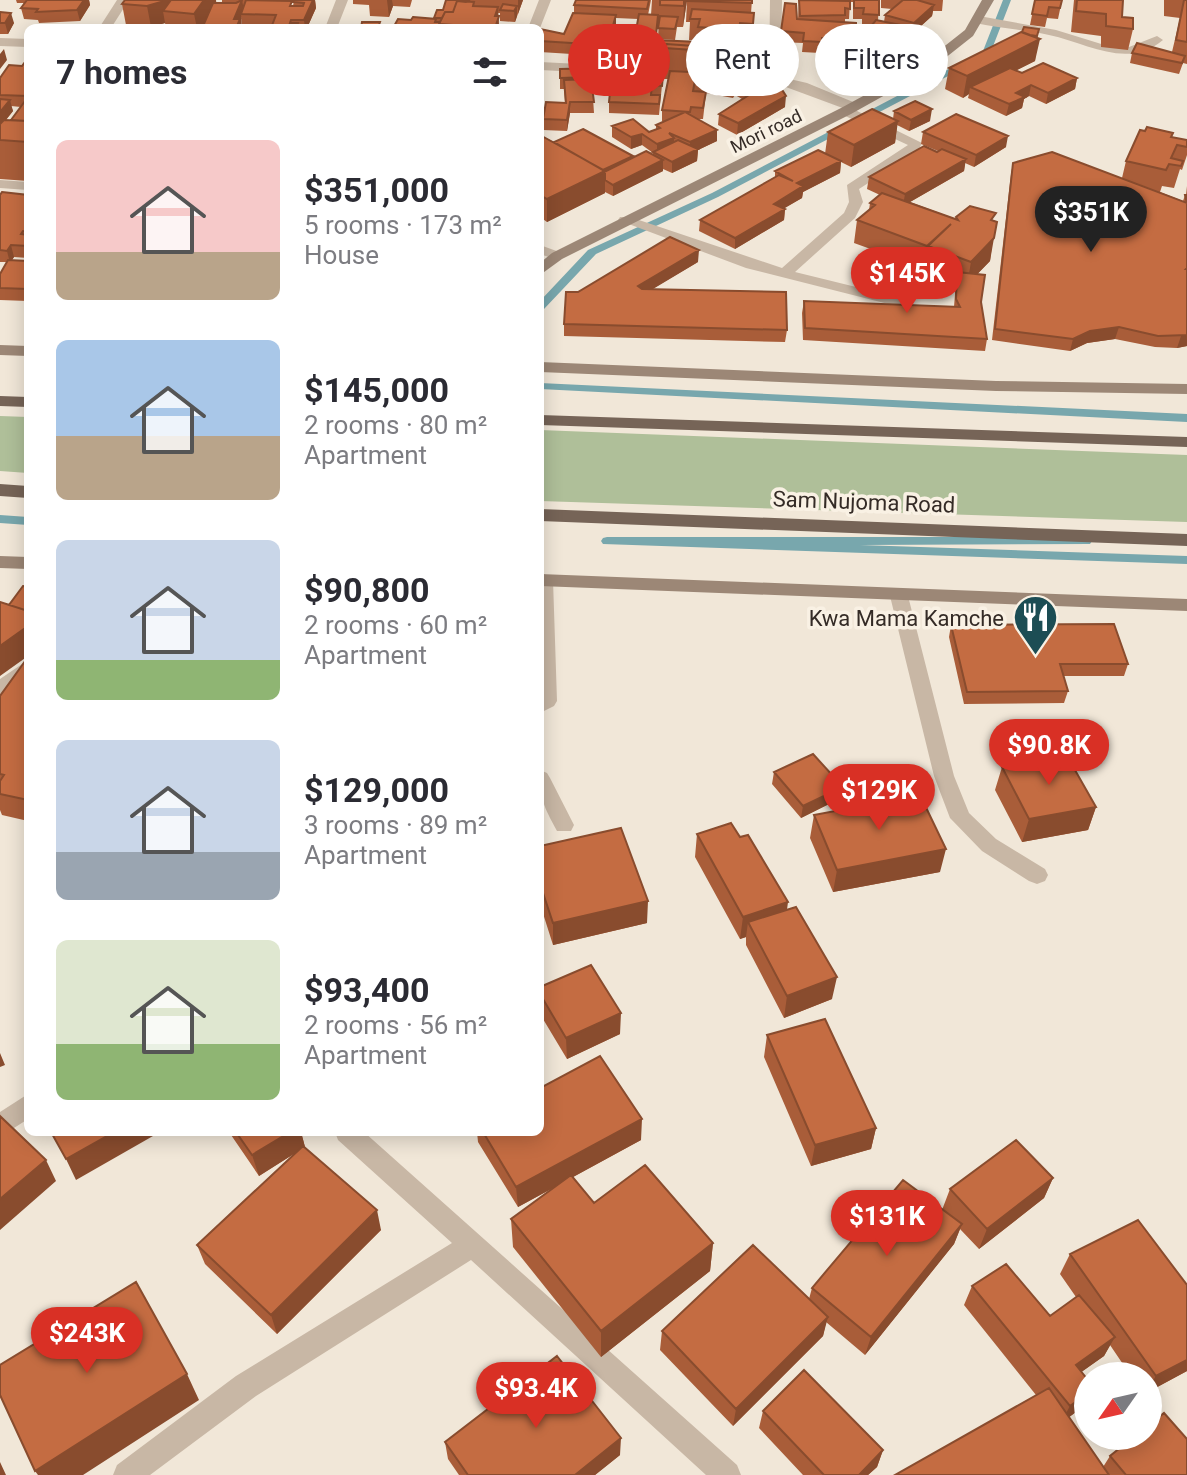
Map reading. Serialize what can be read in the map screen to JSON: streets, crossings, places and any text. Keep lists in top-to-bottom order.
{
  "streets": {
    "main road": ["Sam Nujoma Road"],
    "street": ["Mori road"]
  },
  "places": {
    "restaurant": ["Kwa Mama Kamche"]
  },
  "north": "bottom left",
  "page": {
    "chip": ["Buy", "Rent", "Filters"],
    "heading": "7 homes",
    "list": [
      {
        "name": "$351,000",
        "note": "5 rooms · 173 m² · House"
      },
      {
        "name": "$145,000",
        "note": "2 rooms · 80 m² · Apartment"
      },
      {
        "name": "$90,800",
        "note": "2 rooms · 60 m² · Apartment"
      },
      {
        "name": "$129,000",
        "note": "3 rooms · 89 m² · Apartment"
      },
      {
        "name": "$93,400",
        "note": "2 rooms · 56 m² · Apartment"
      }
    ],
    "price": [
      "$351K",
      "$145K",
      "$90.8K",
      "$129K",
      "$131K",
      "$243K",
      "$93.4K"
    ]
  }
}
